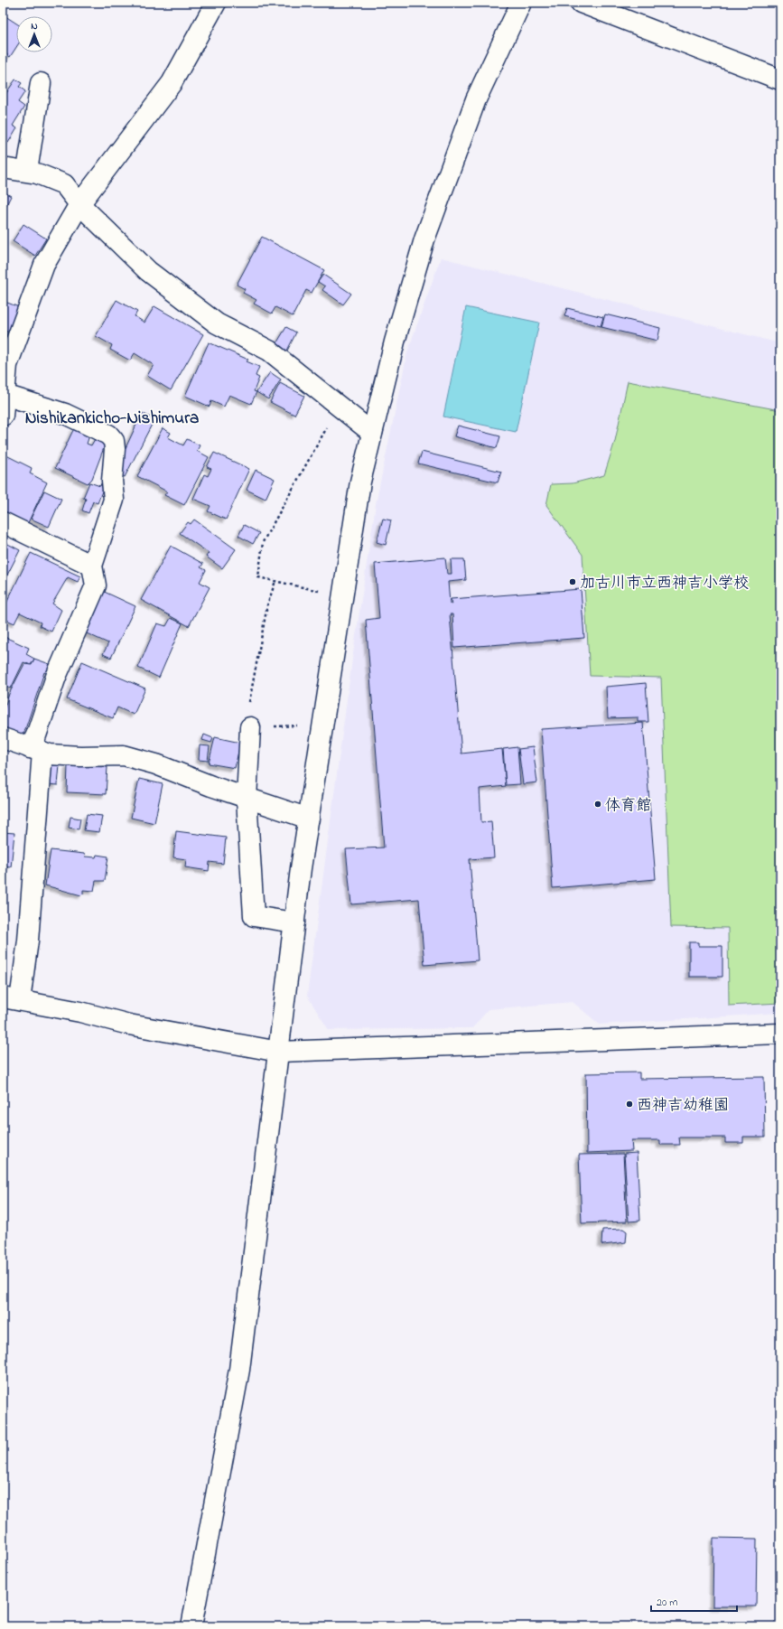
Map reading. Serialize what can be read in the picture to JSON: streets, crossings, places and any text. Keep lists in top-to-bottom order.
{
  "districts": ["Nishikankicho-Nishimura"],
  "places": ["加古川市立西神吉小学校", "体育館", "西神吉幼稚園"],
  "scale_bar": "20 m",
  "north": "top"
}
